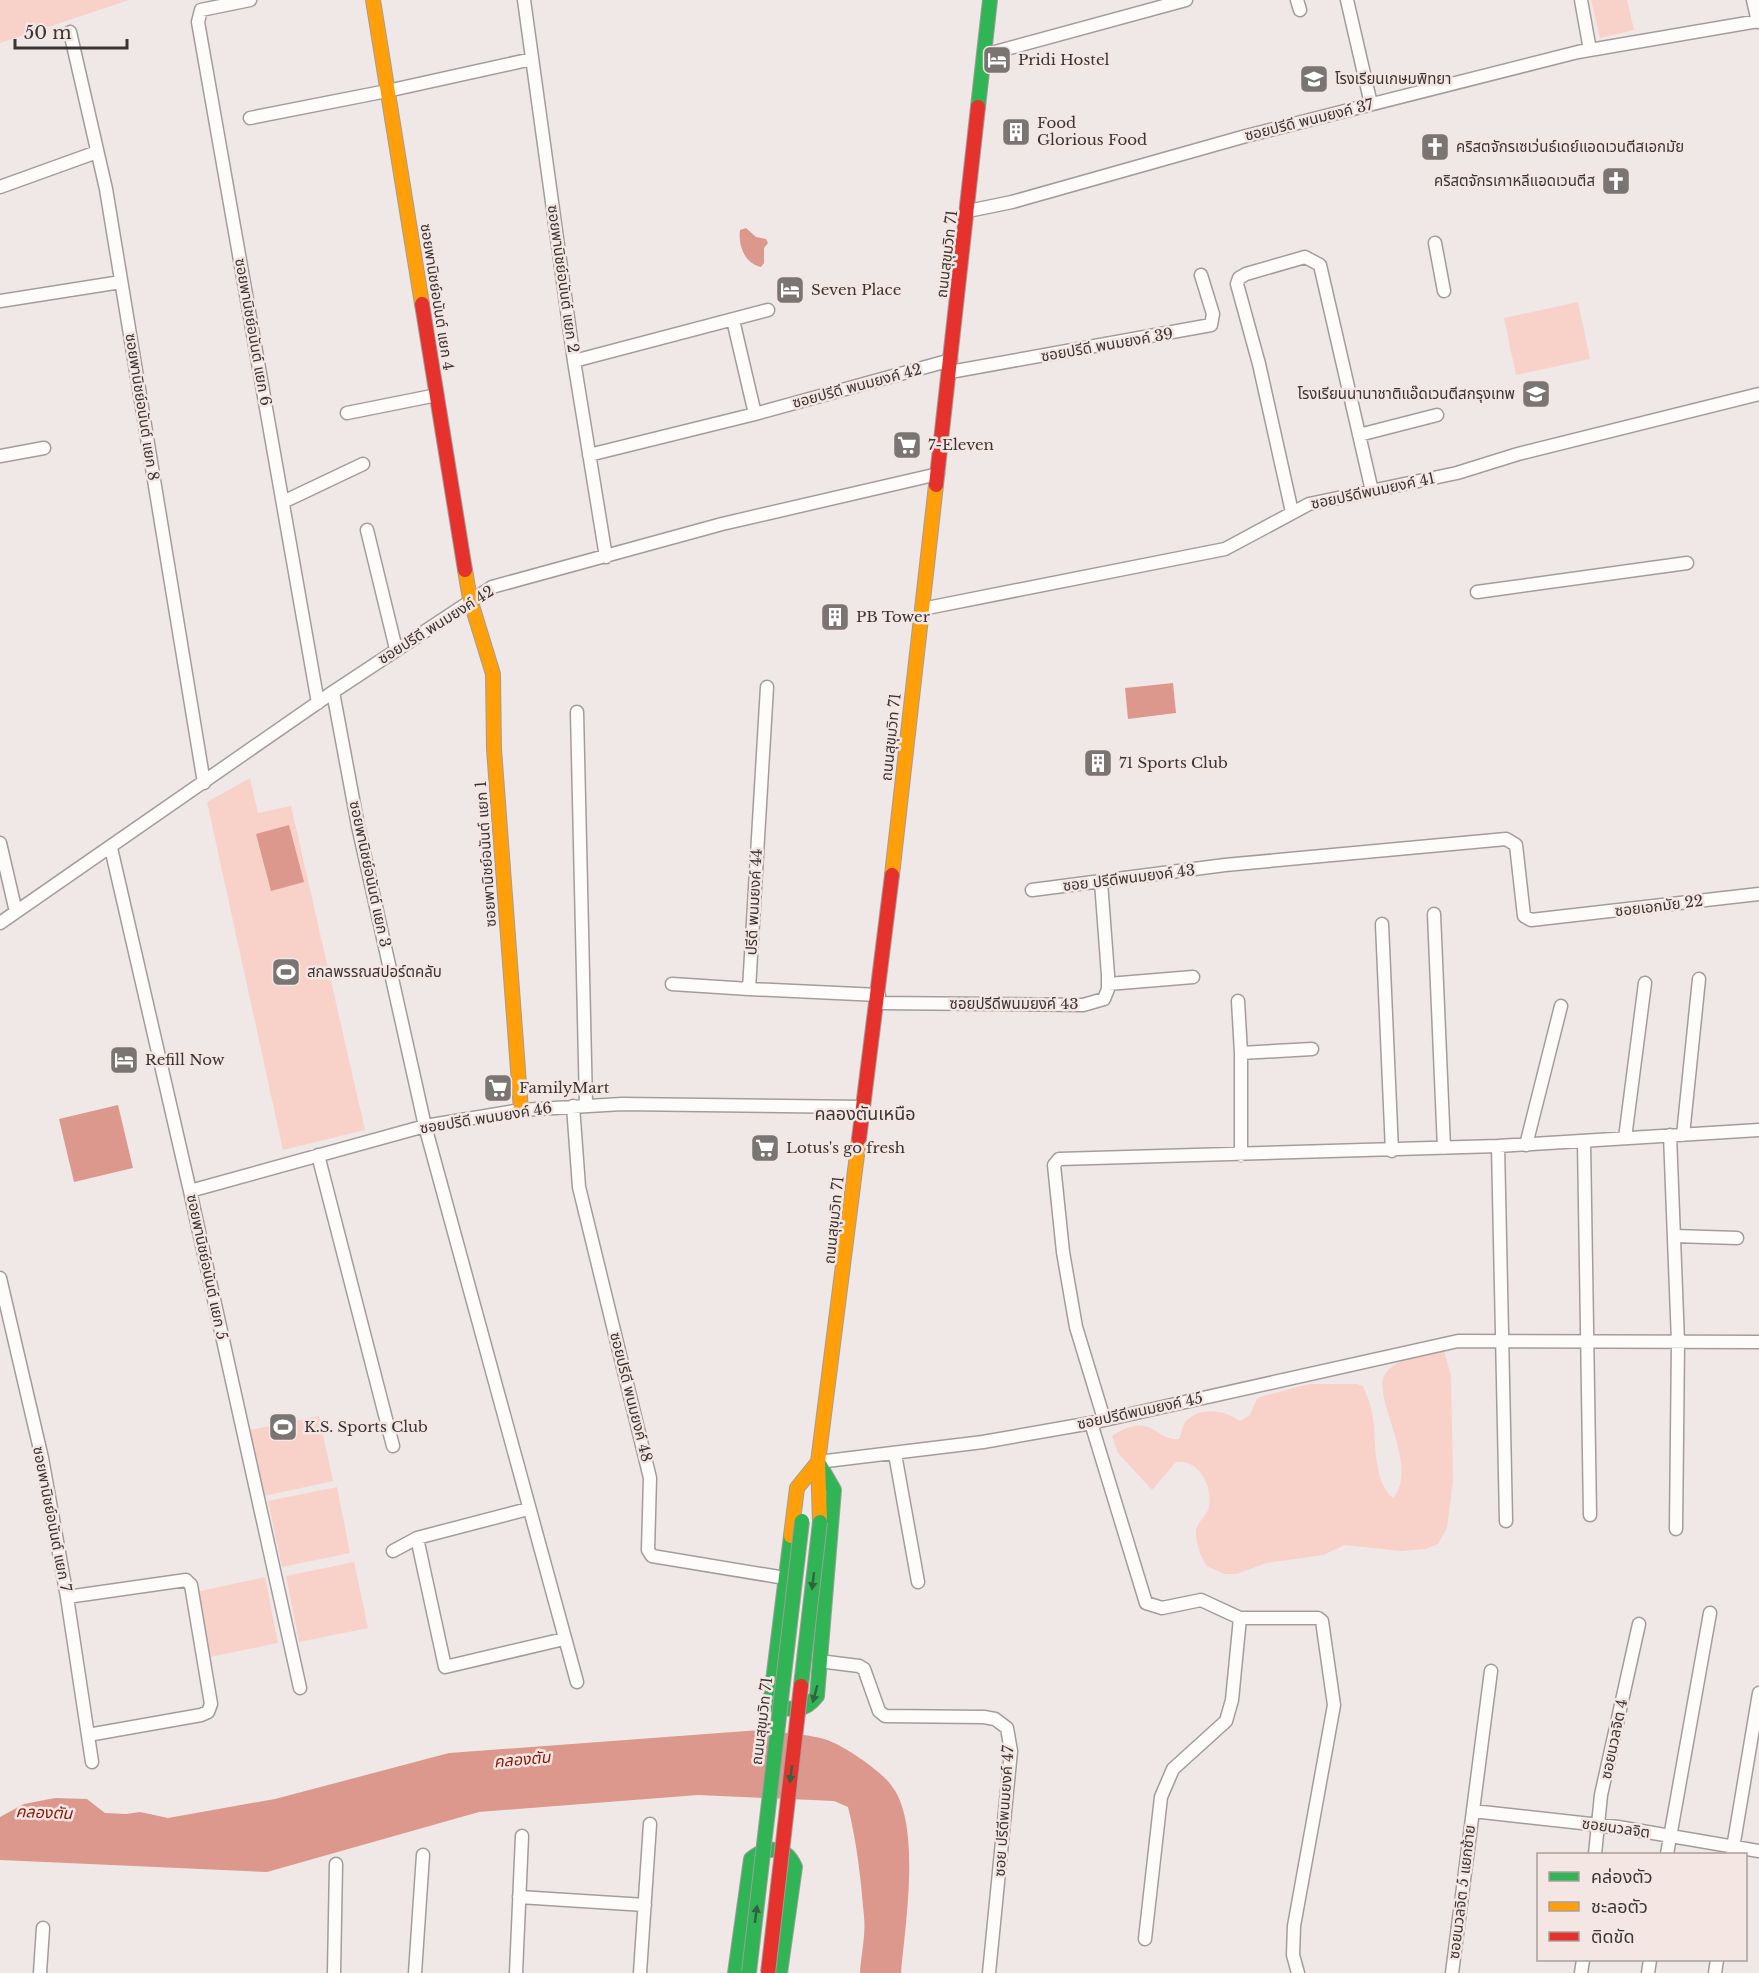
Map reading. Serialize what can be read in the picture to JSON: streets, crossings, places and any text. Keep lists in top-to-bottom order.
{
  "streets": {
    "main road": ["ถนนสุขุมวิท 71", "ซอยพานิชย์อนันต์ แยก 4", "ซอยพานิชย์อนันต์ แยก 1"],
    "street": [
      "ซอยปรีดี พนมยงค์ 37",
      "ซอยพานิชย์อนันต์ แยก 2",
      "ซอยพานิชย์อนันต์ แยก 6",
      "ซอยปรีดี พนมยงค์ 39",
      "ซอยปรีดี พนมยงค์ 42",
      "ซอยพานิชย์อนันต์ แยก 8",
      "ซอยปรีดีพนมยงค์ 41",
      "ซอยพานิชย์อนันต์ แยก 3",
      "ซอย ปรีดีพนมยงค์ 43",
      "ปรีดี พนมยงค์ 44",
      "ซอยเอกมัย 22",
      "ซอยปรีดีพนมยงค์ 43",
      "ซอยปรีดี พนมยงค์ 46",
      "ซอยพานิชย์อนันต์ แยก 5",
      "ซอยปรีดี พนมยงค์ 48",
      "ซอยปรีดีพนมยงค์ 45",
      "ซอยพานิชย์อนันต์ แยก 7",
      "ซอยนวลจิต 4",
      "ซอย ปรีดีพนมยงค์ 47",
      "ซอยนวลจิต",
      "ซอยนวลจิต 5 แยกซ้าย"
    ]
  },
  "crossings": [
    ["ซอยปรีดี พนมยงค์ 37", "ถนนสุขุมวิท 71"],
    ["ถนนสุขุมวิท 71", "ซอยปรีดี พนมยงค์ 39"],
    ["ถนนสุขุมวิท 71", "ซอยปรีดี พนมยงค์ 42"],
    ["ถนนสุขุมวิท 71", "ซอยปรีดีพนมยงค์ 41"],
    ["ถนนสุขุมวิท 71", "ซอยปรีดีพนมยงค์ 43"],
    ["ถนนสุขุมวิท 71", "ซอยปรีดี พนมยงค์ 46"],
    ["ถนนสุขุมวิท 71", "ซอยปรีดีพนมยงค์ 45"],
    ["ซอยพานิชย์อนันต์ แยก 2", "ซอยปรีดี พนมยงค์ 42"],
    ["ซอยพานิชย์อนันต์ แยก 4", "ซอยปรีดี พนมยงค์ 42"],
    ["ซอยพานิชย์อนันต์ แยก 4", "ซอยพานิชย์อนันต์ แยก 1"],
    ["ซอยพานิชย์อนันต์ แยก 6", "ซอยปรีดี พนมยงค์ 42"],
    ["ซอยปรีดี พนมยงค์ 39", "ซอยปรีดี พนมยงค์ 42"],
    ["ซอยปรีดี พนมยงค์ 42", "ซอยพานิชย์อนันต์ แยก 8"],
    ["ซอยปรีดี พนมยงค์ 42", "ซอยพานิชย์อนันต์ แยก 1"],
    ["ซอยปรีดี พนมยงค์ 42", "ซอยพานิชย์อนันต์ แยก 3"],
    ["ซอยปรีดี พนมยงค์ 42", "ซอยพานิชย์อนันต์ แยก 5"],
    ["ซอยพานิชย์อนันต์ แยก 1", "ซอยปรีดี พนมยงค์ 46"],
    ["ซอยพานิชย์อนันต์ แยก 3", "ซอยปรีดี พนมยงค์ 46"],
    ["ซอย ปรีดีพนมยงค์ 43", "ซอยเอกมัย 22"],
    ["ซอยปรีดี พนมยงค์ 46", "ซอยพานิชย์อนันต์ แยก 5"],
    ["ซอยปรีดี พนมยงค์ 46", "ซอยปรีดี พนมยงค์ 48"],
    ["ซอยนวลจิต 4", "ซอยนวลจิต"],
    ["ซอยนวลจิต", "ซอยนวลจิต 5 แยกซ้าย"]
  ],
  "districts": ["คลองตันเหนือ"],
  "water": ["คลองตัน"],
  "places": {
    "hotel": ["Pridi Hostel", "Seven Place", "Refill Now"],
    "school or university": ["โรงเรียนเกษมพิทยา", "โรงเรียนนานาชาติแอ๊ดเวนตีสกรุงเทพ"],
    "building": ["Food Glorious Food", "PB Tower", "71 Sports Club"],
    "church": ["คริสตจักรเซเว่นธ์เดย์แอดเวนตีสเอกมัย", "คริสตจักรเกาหลีแอดเวนตีส"],
    "supermarket": ["7-Eleven", "FamilyMart", "Lotus's go fresh"],
    "sports": ["สกลพรรณสปอร์ตคลับ", "K.S. Sports Club"]
  },
  "legend": ["คล่องตัว", "ชะลอตัว", "ติดขัด"],
  "scale_bar": "50 m"
}
